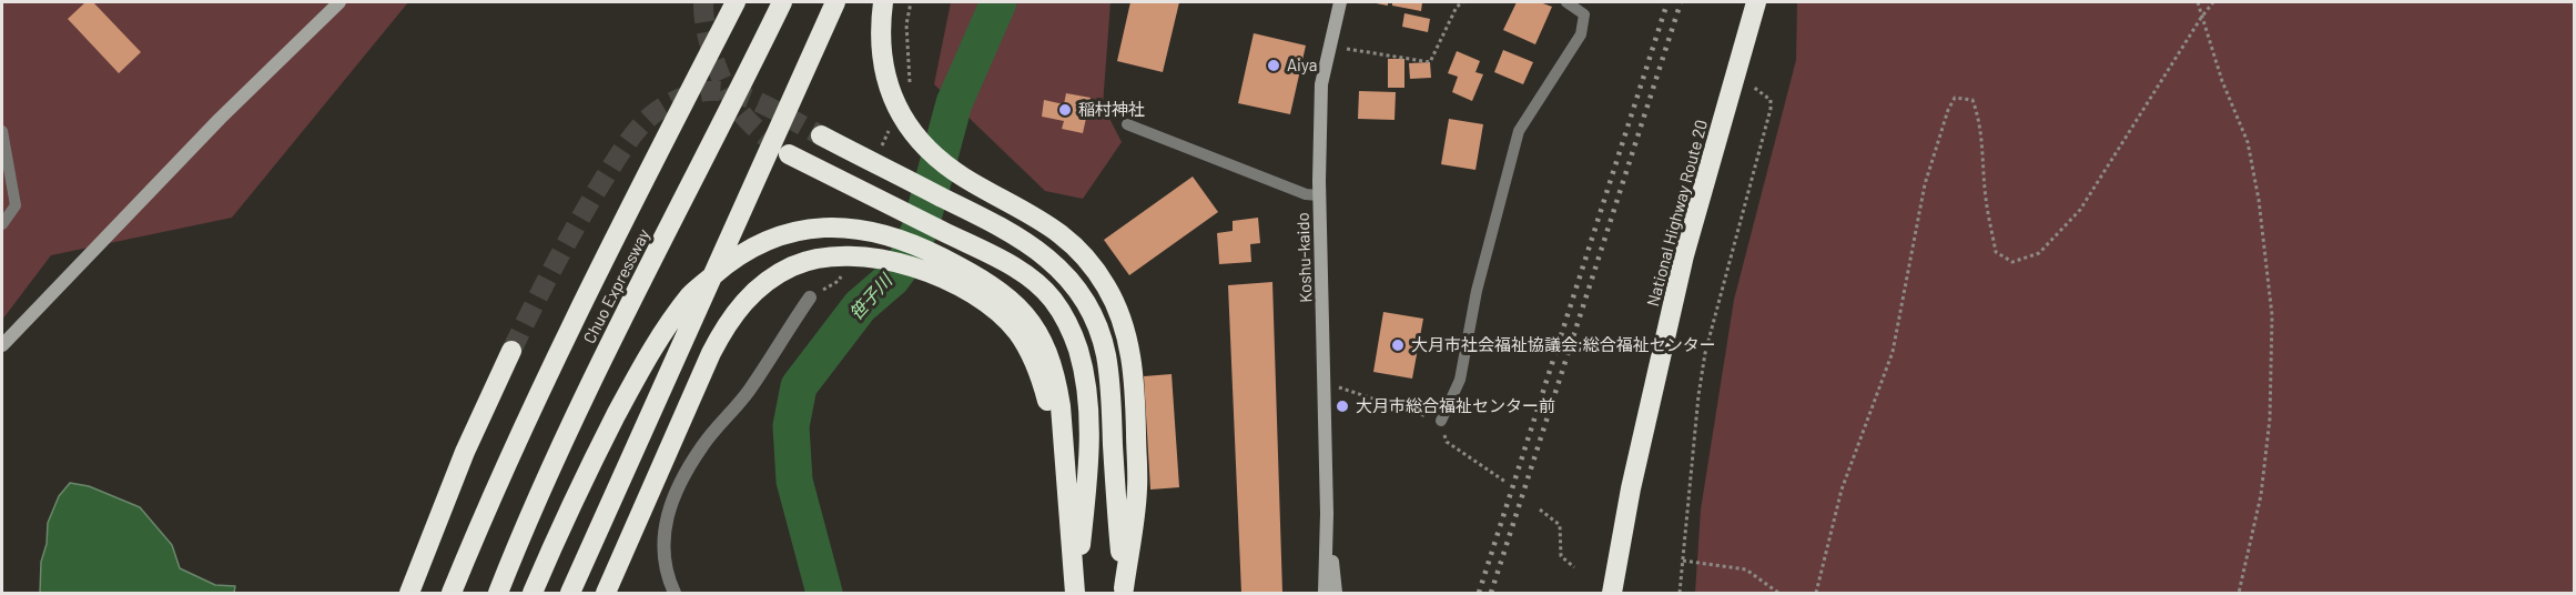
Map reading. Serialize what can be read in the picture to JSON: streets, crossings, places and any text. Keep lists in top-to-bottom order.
{
  "streets": {
    "highway": ["National Highway Route 20", "Chuo Expressway"],
    "main road": ["Koshu-kaido"]
  },
  "water": ["笹子川"],
  "places": [
    "Aiya",
    "稲村神社",
    "大月市社会福祉協議会;総合福祉センター",
    "大月市総合福祉センター前"
  ]
}
